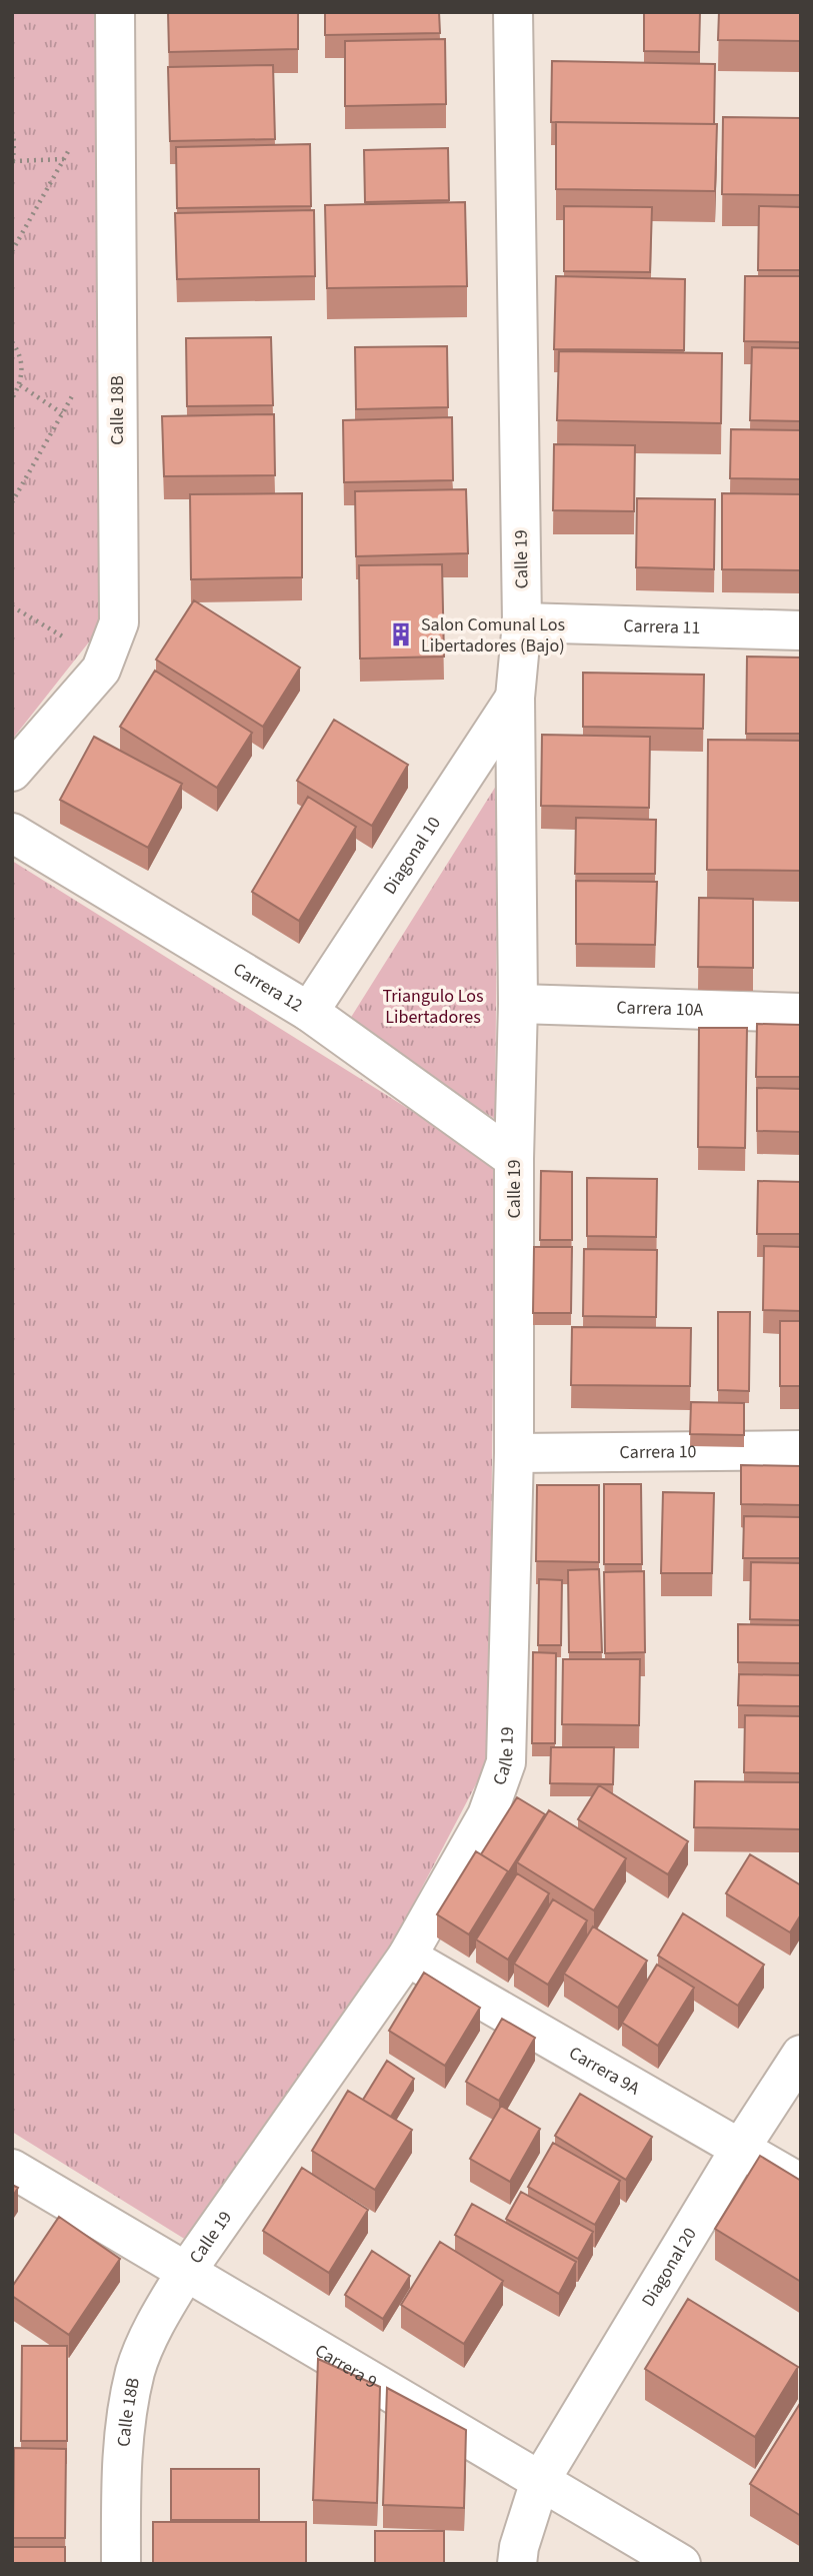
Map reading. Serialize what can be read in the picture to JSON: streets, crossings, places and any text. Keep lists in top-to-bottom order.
{
  "streets": {
    "street": [
      "Calle 18B",
      "Calle 19",
      "Carrera 11",
      "Diagonal 10",
      "Carrera 12",
      "Carrera 10A",
      "Carrera 10",
      "Carrera 9A",
      "Diagonal 20",
      "Carrera 9"
    ]
  },
  "crossings": [
    ["Calle 18B", "Calle 19"],
    ["Calle 18B", "Carrera 9"],
    ["Calle 19", "Carrera 11"],
    ["Calle 19", "Diagonal 10"],
    ["Calle 19", "Carrera 12"],
    ["Calle 19", "Carrera 10A"],
    ["Calle 19", "Carrera 10"],
    ["Calle 19", "Carrera 9A"],
    ["Calle 19", "Carrera 9"],
    ["Diagonal 10", "Carrera 12"],
    ["Carrera 9A", "Diagonal 20"],
    ["Diagonal 20", "Carrera 9"]
  ],
  "parks": ["Triangulo Los Libertadores"],
  "places": {
    "building": ["Salon Comunal Los Libertadores (Bajo)"]
  }
}
